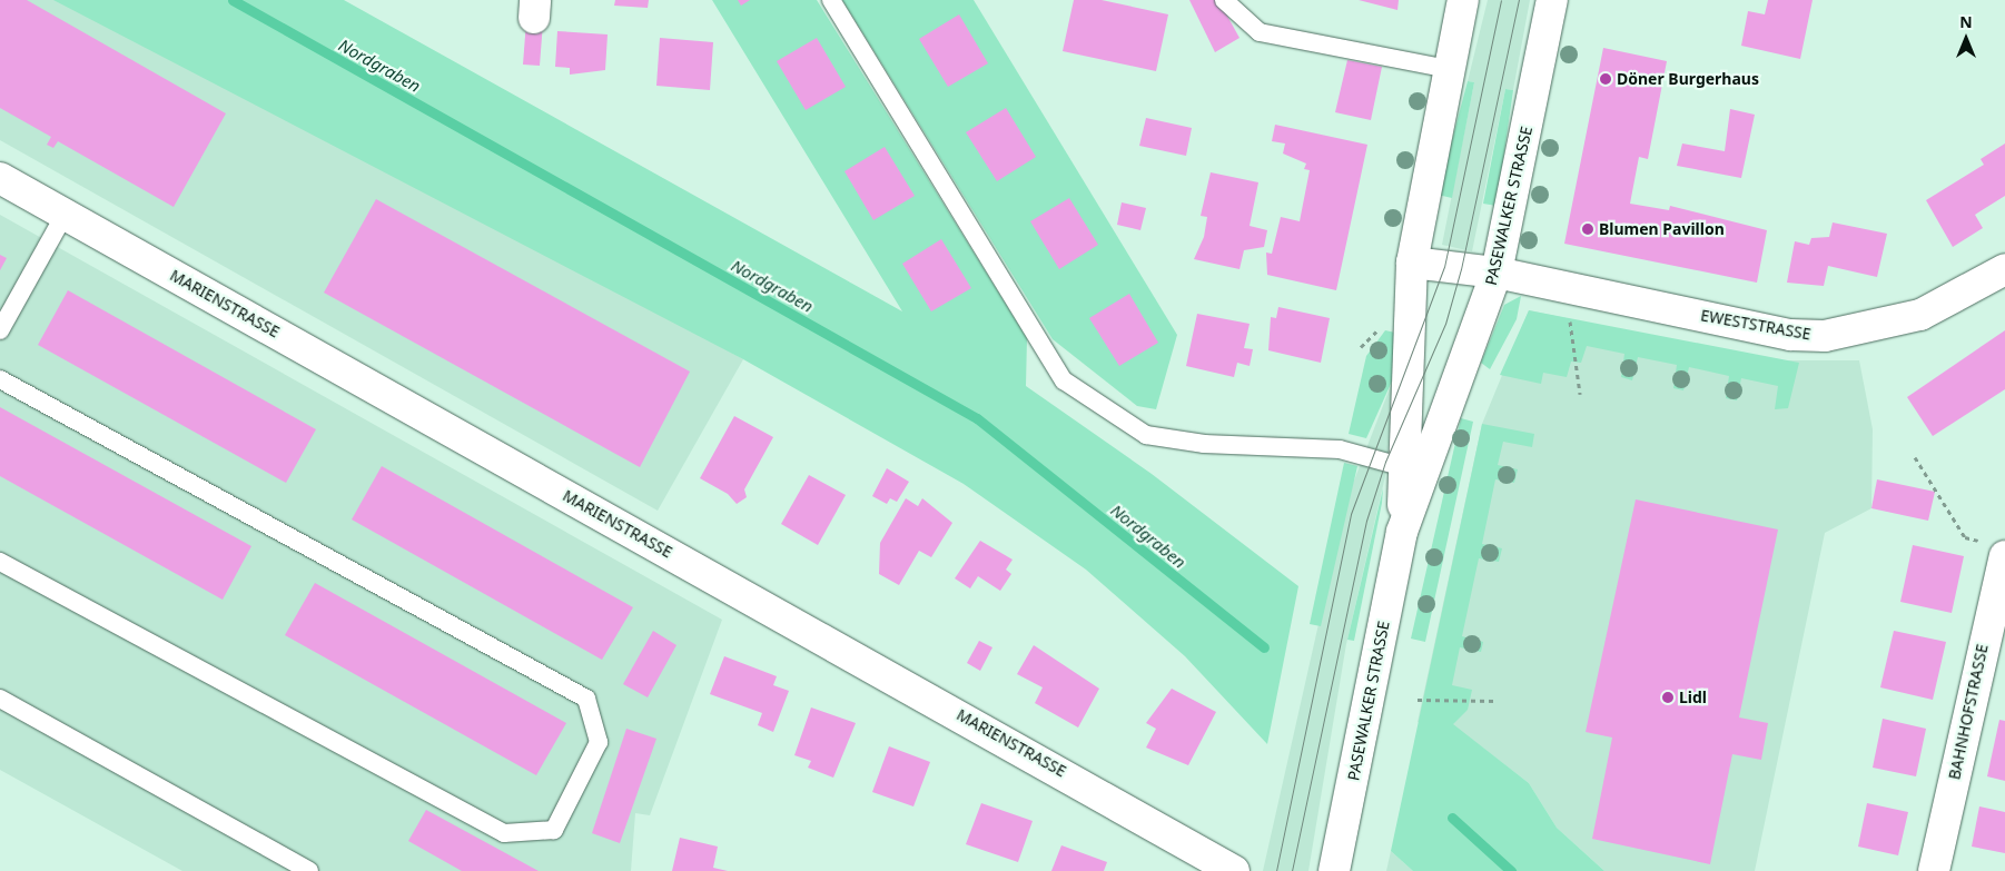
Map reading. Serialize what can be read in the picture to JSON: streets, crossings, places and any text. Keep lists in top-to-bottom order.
{
  "streets": {
    "street": [
      "PASEWALKER STRASSE",
      "MARIENSTRASSE",
      "EWESTSTRASSE",
      "BAHNHOFSTRASSE"
    ]
  },
  "crossings": [
    ["PASEWALKER STRASSE", "EWESTSTRASSE"]
  ],
  "water": ["Nordgraben"],
  "places": ["Döner Burgerhaus", "Blumen Pavillon", "Lidl"],
  "north": "top"
}
